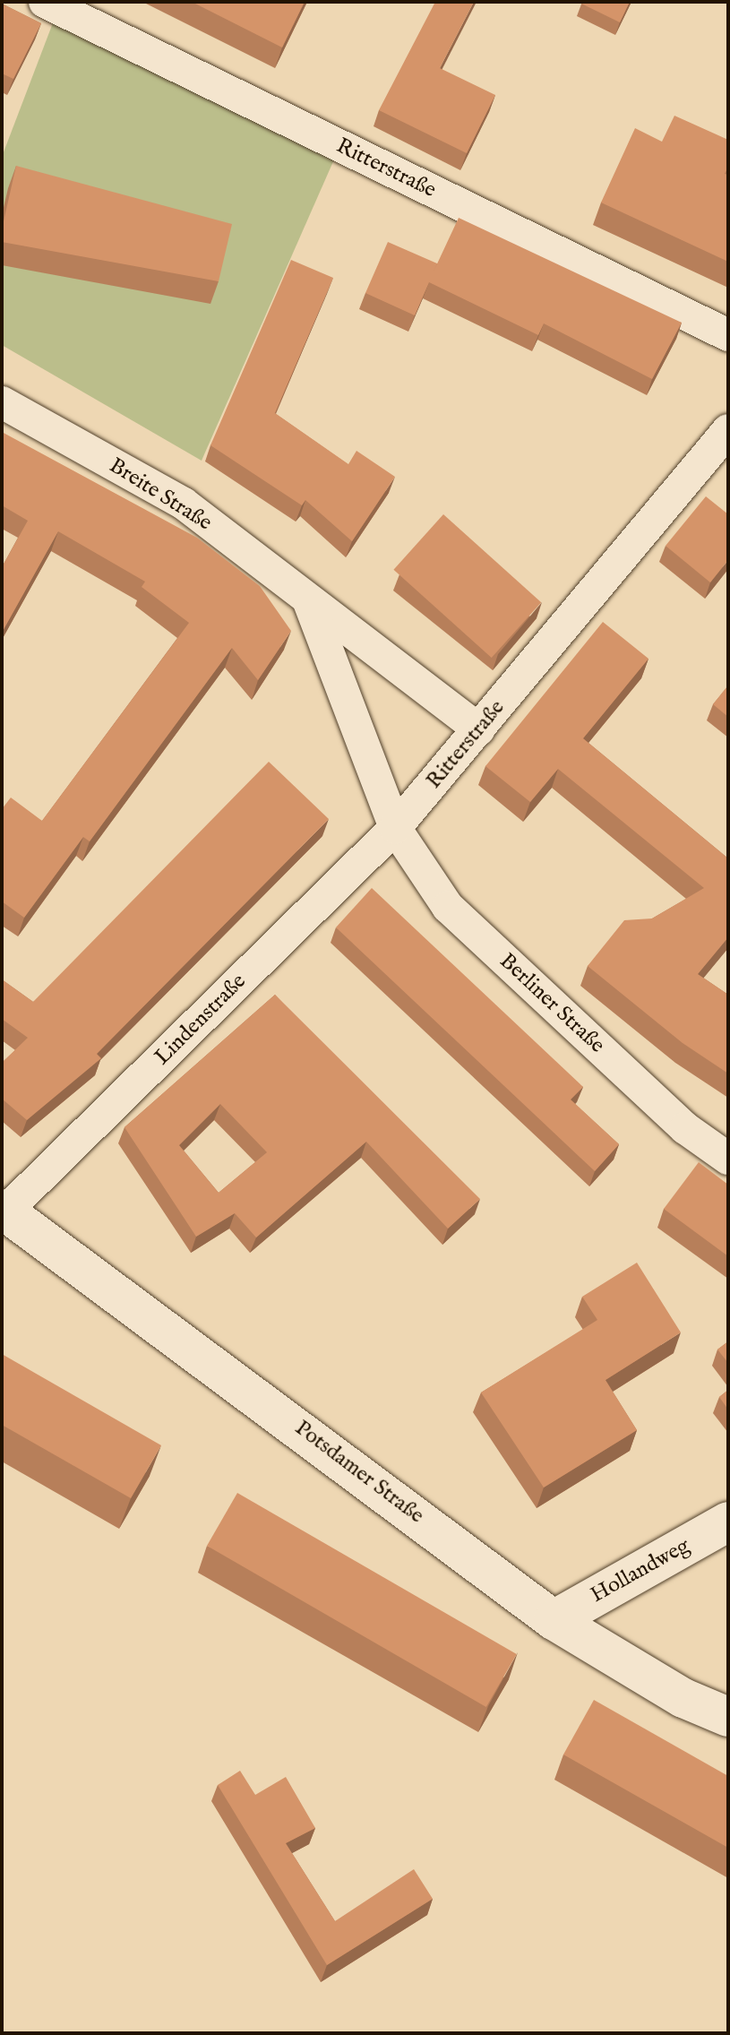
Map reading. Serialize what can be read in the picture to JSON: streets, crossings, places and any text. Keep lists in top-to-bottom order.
{
  "streets": {
    "street": [
      "Ritterstraße",
      "Breite Straße",
      "Berliner Straße",
      "Lindenstraße",
      "Potsdamer Straße",
      "Hollandweg"
    ]
  },
  "crossings": [
    ["Ritterstraße", "Breite Straße"],
    ["Ritterstraße", "Berliner Straße"],
    ["Ritterstraße", "Lindenstraße"],
    ["Berliner Straße", "Lindenstraße"],
    ["Lindenstraße", "Potsdamer Straße"],
    ["Potsdamer Straße", "Hollandweg"]
  ]
}
